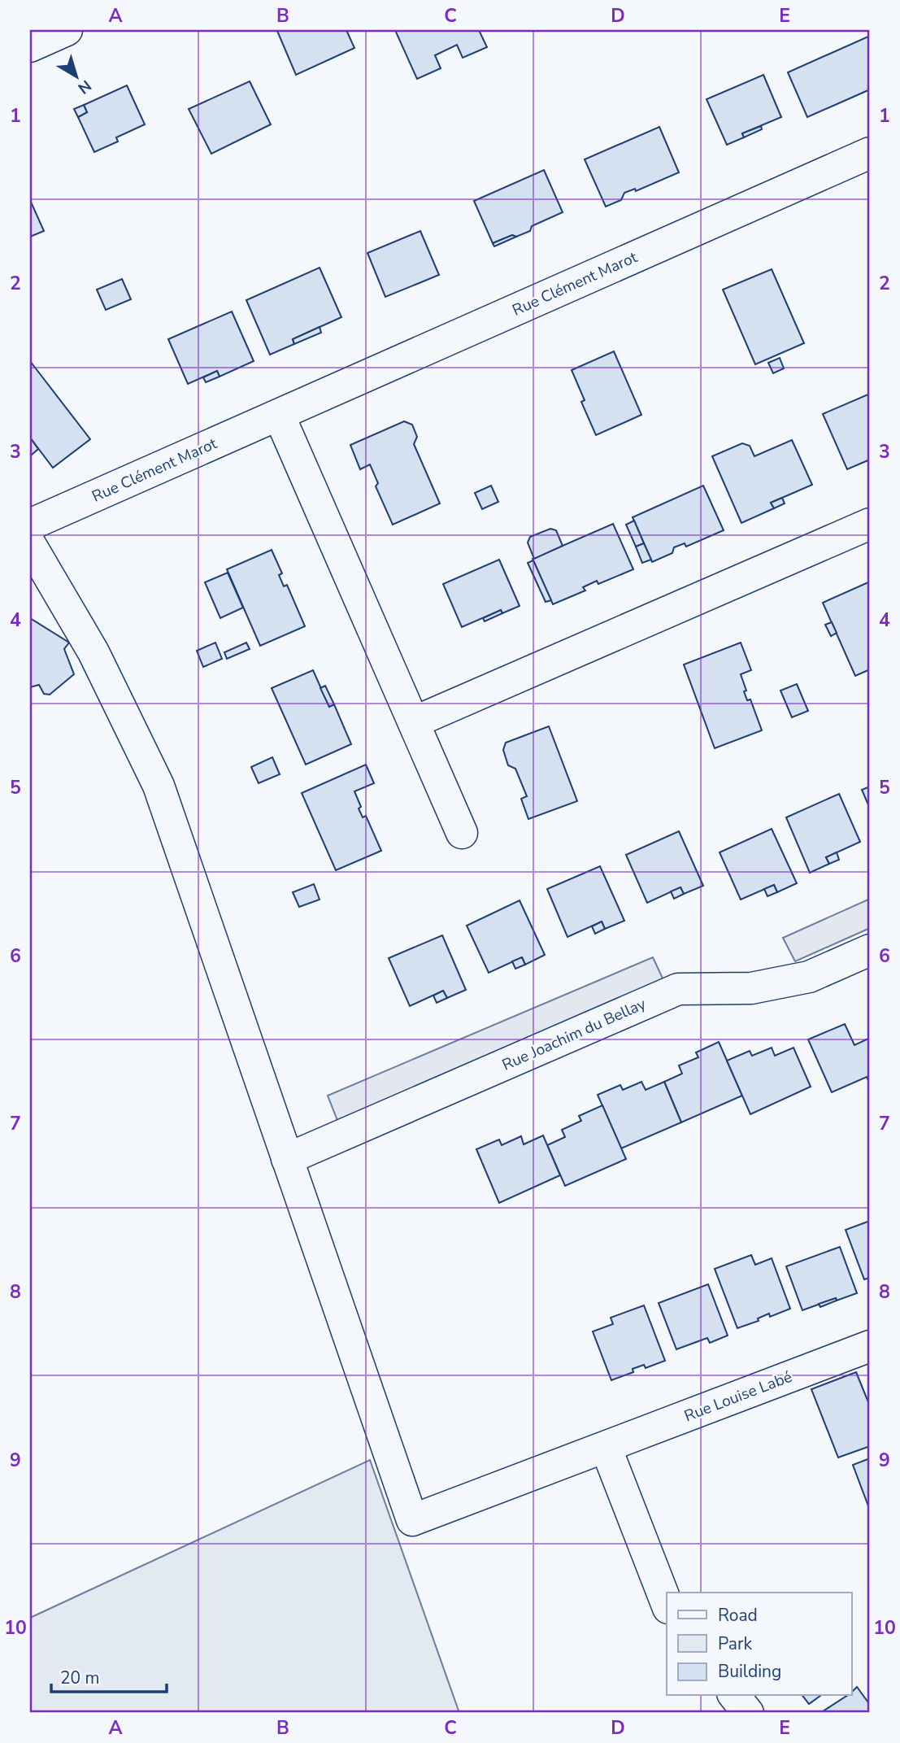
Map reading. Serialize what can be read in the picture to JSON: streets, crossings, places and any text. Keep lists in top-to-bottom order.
{
  "streets": {
    "street": ["Rue Clément Marot", "Rue Joachim du Bellay", "Rue Louise Labé"]
  },
  "crossings": [
    ["Rue Joachim du Bellay", "Rue Louise Labé"]
  ],
  "legend": ["Road", "Park", "Building"],
  "scale_bar": "20 m",
  "north": "bottom right",
  "grid": {
    "columns": [
      "A",
      "B",
      "C",
      "D",
      "E"
    ],
    "rows": [
      "1",
      "2",
      "3",
      "4",
      "5",
      "6",
      "7",
      "8",
      "9",
      "10"
    ]
  }
}
